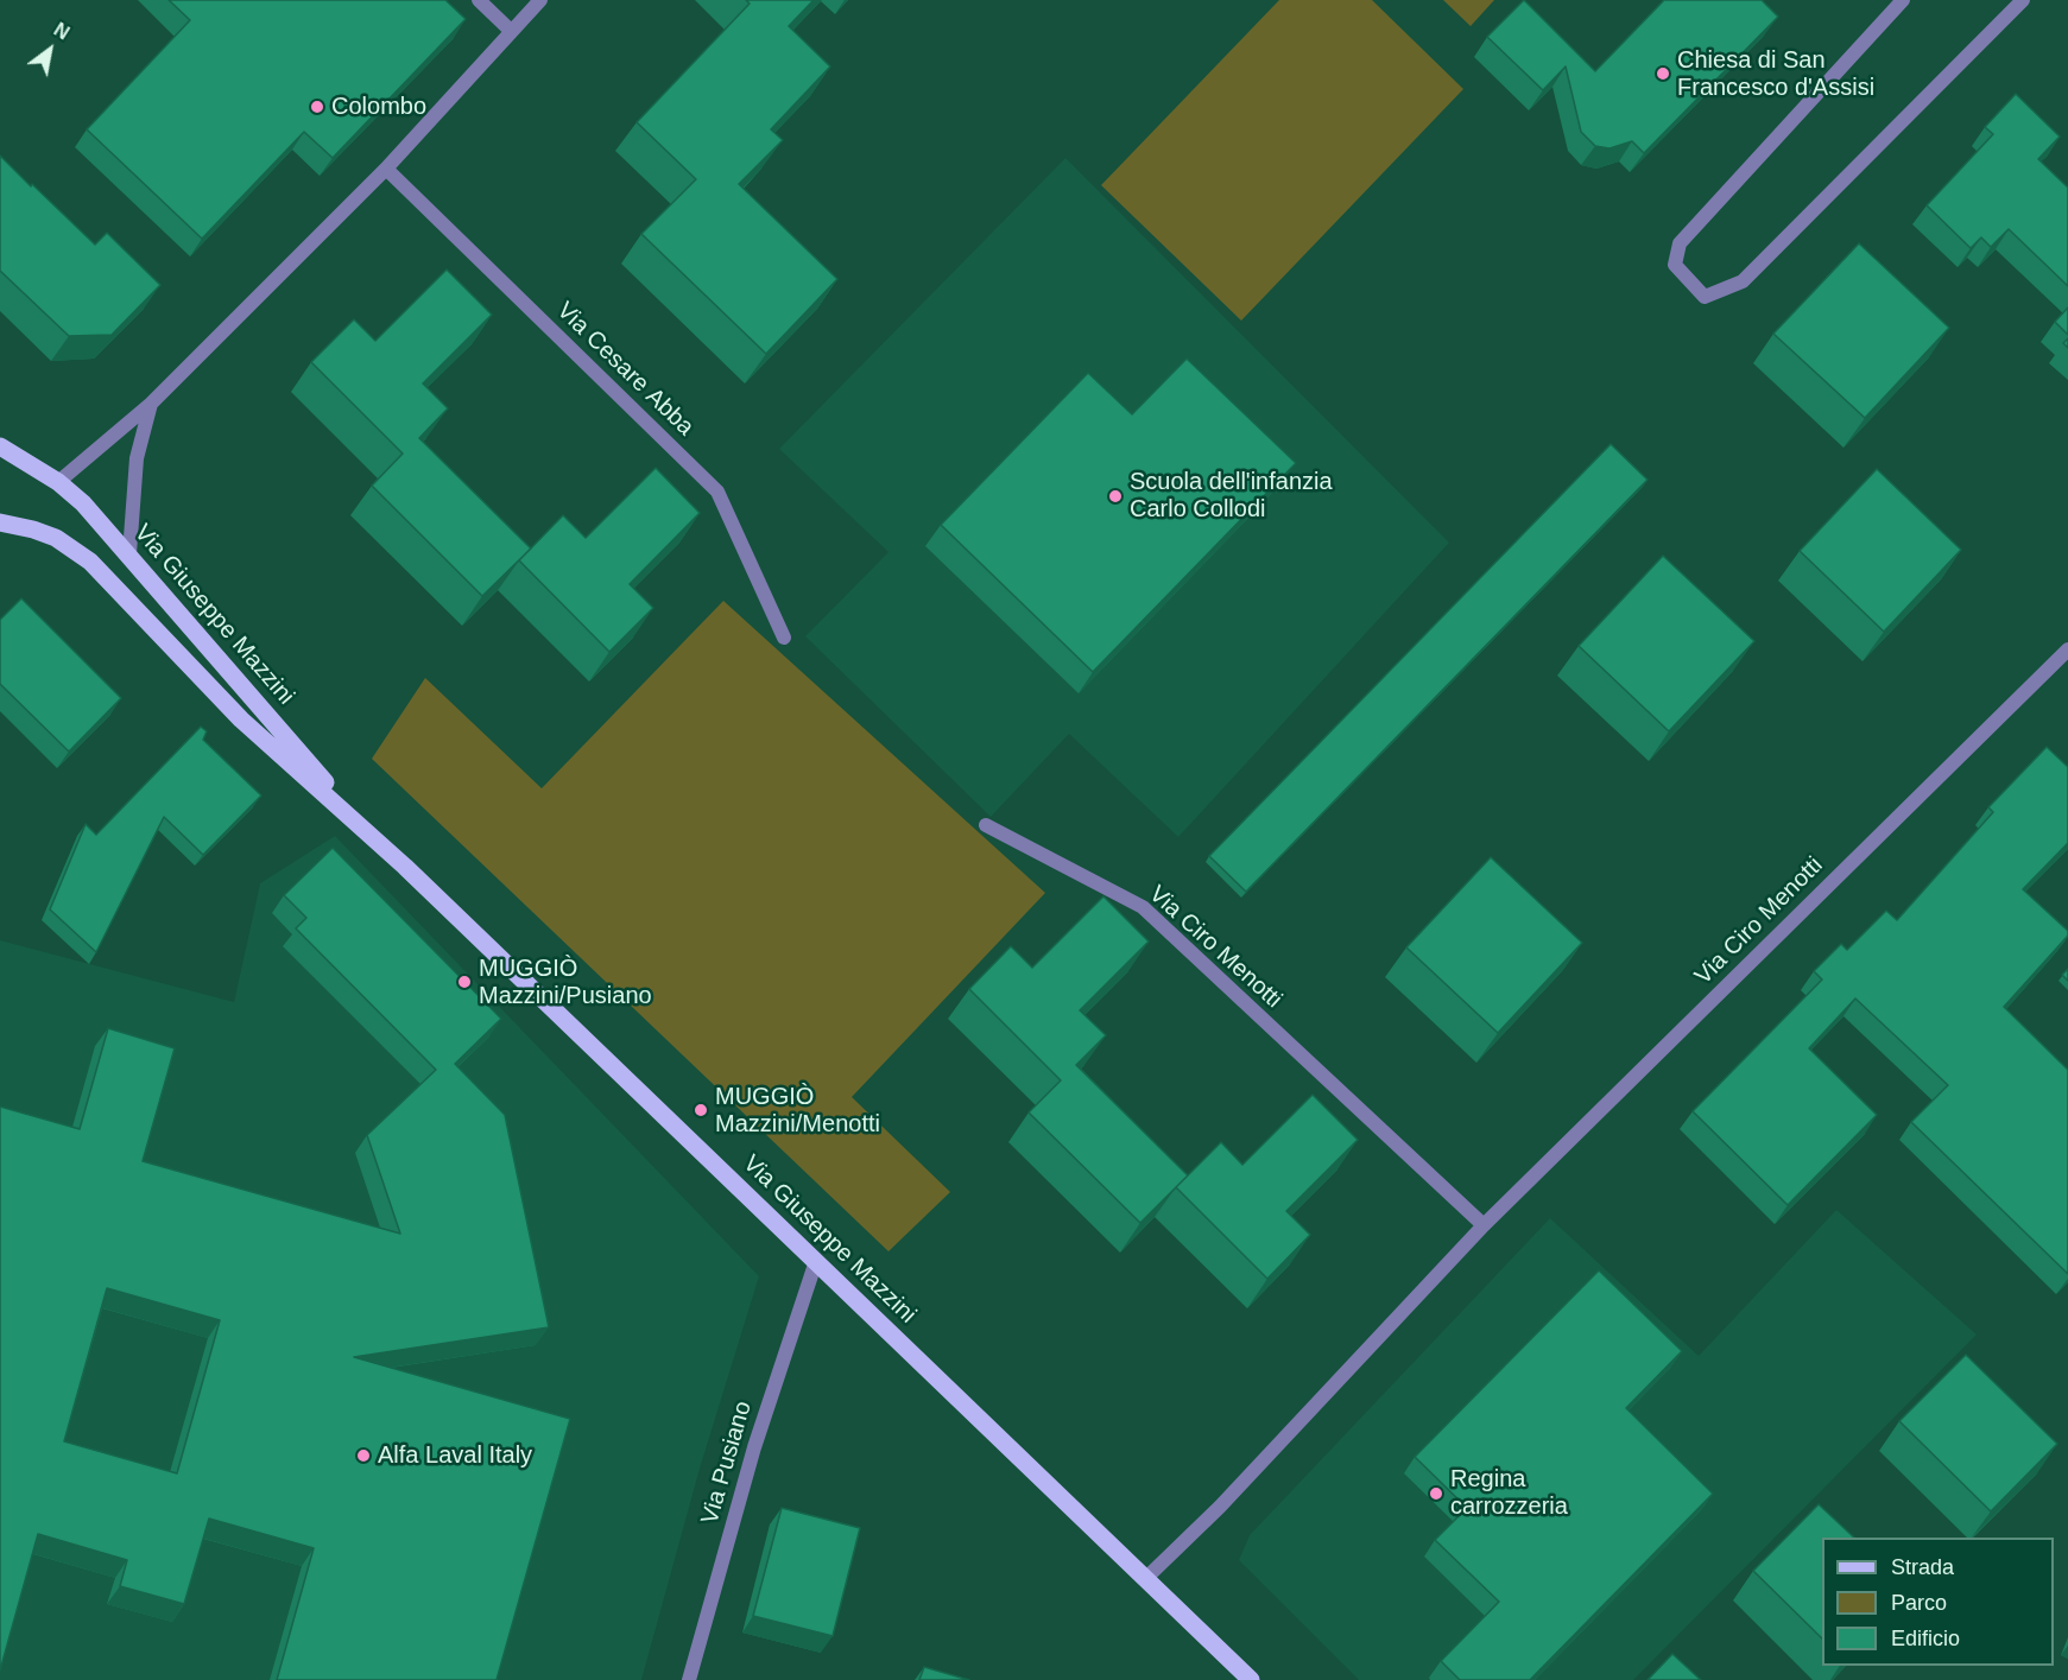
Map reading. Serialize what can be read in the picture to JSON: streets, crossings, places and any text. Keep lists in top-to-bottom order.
{
  "streets": {
    "main road": ["Via Giuseppe Mazzini"],
    "street": ["Via Cesare Abba", "Via Ciro Menotti", "Via Pusiano"]
  },
  "crossings": [
    ["Via Giuseppe Mazzini", "Via Ciro Menotti"],
    ["Via Giuseppe Mazzini", "Via Pusiano"]
  ],
  "places": [
    "Chiesa di San Francesco d'Assisi",
    "Colombo",
    "Scuola dell'infanzia Carlo Collodi",
    "MUGGIÒ Mazzini/Pusiano",
    "MUGGIÒ Mazzini/Menotti",
    "Alfa Laval Italy",
    "Regina carrozzeria"
  ],
  "legend": ["Strada", "Parco", "Edificio"],
  "north": "top right"
}
